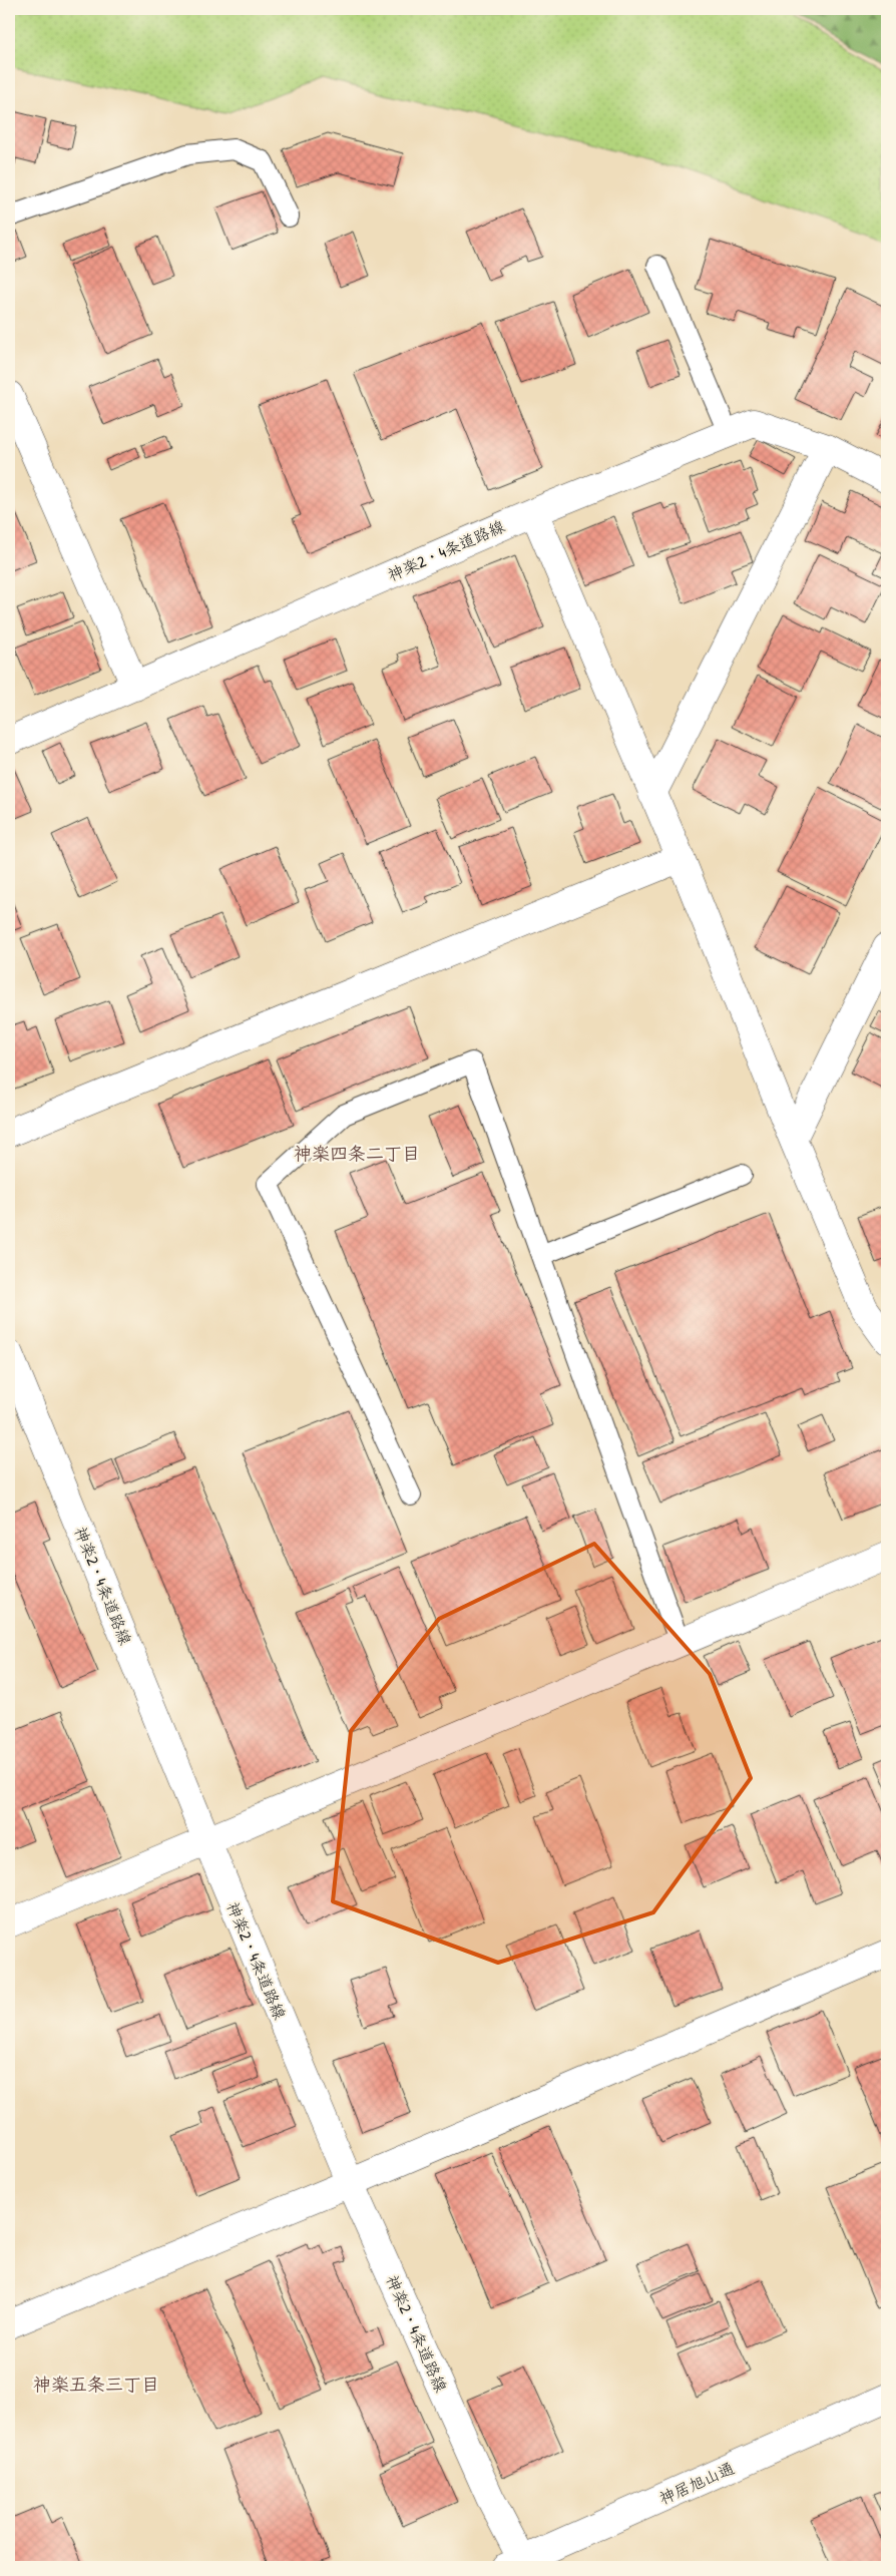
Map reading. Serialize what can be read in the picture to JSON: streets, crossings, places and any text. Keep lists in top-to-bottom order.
{
  "streets": {
    "main road": ["神楽2・4条道路線", "神居旭山通"]
  },
  "crossings": [
    ["神楽2・4条道路線", "神居旭山通"]
  ],
  "districts": ["神楽四条二丁目", "神楽五条三丁目"]
}
